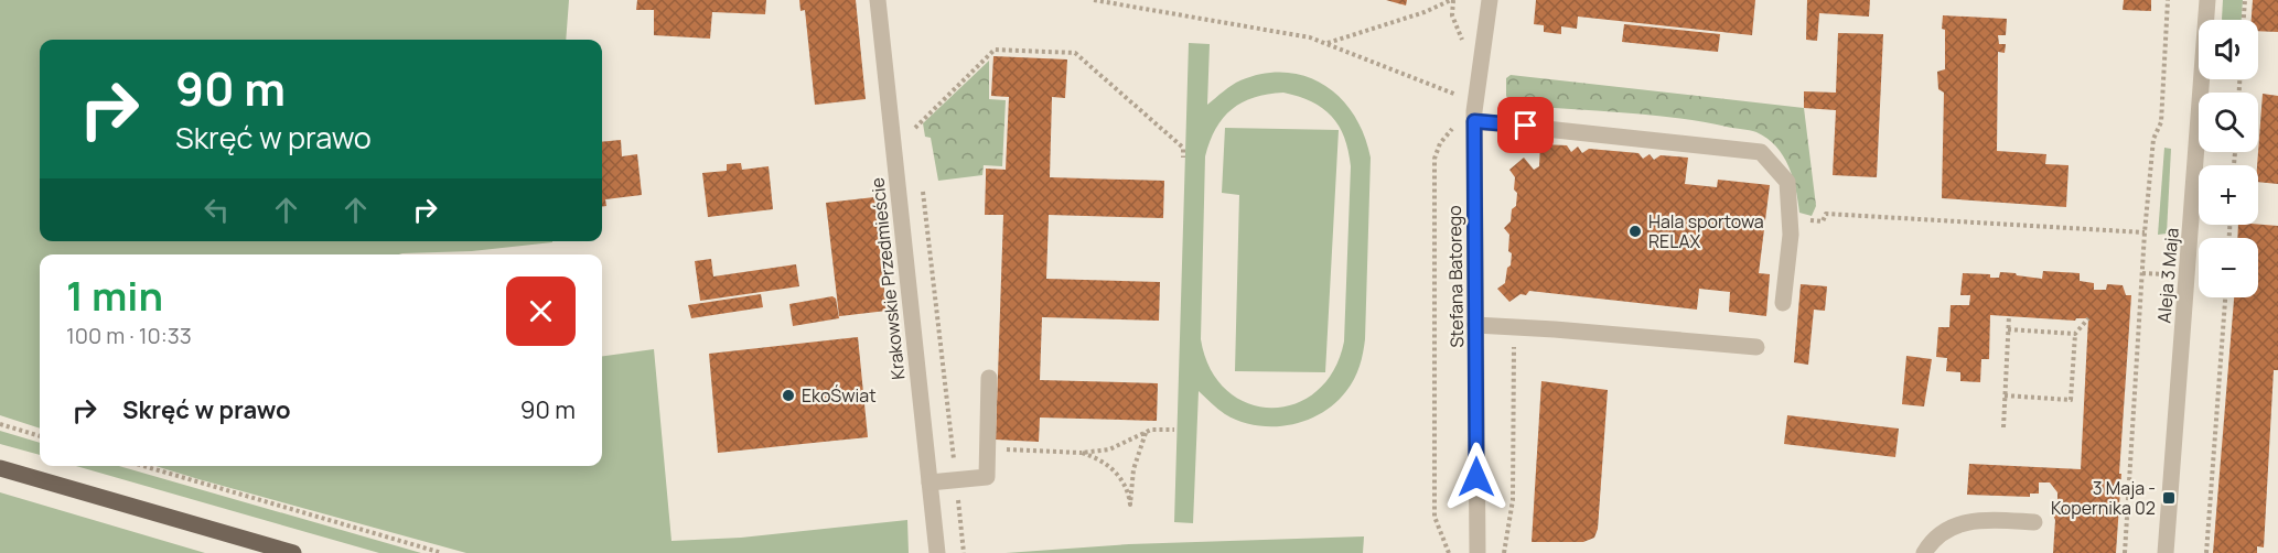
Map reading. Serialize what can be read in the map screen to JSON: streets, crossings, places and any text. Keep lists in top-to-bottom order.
{
  "streets": {
    "street": ["Aleja 3 Maja", "Stefana Batorego", "Krakowskie Przedmieście"]
  },
  "places": {
    "other": ["Hala sportowa RELAX", "EkoŚwiat"],
    "transit": ["3 Maja - Kopernika 02"]
  },
  "page": {
    "map_buttons": ["+", "−"],
    "turn": ["90 m", "Skręć w prawo"],
    "heading": ["1 min", "100 m · 10:33"],
    "list": [
      {
        "name": "Skręć w prawo",
        "value": "90 m"
      }
    ]
  }
}
